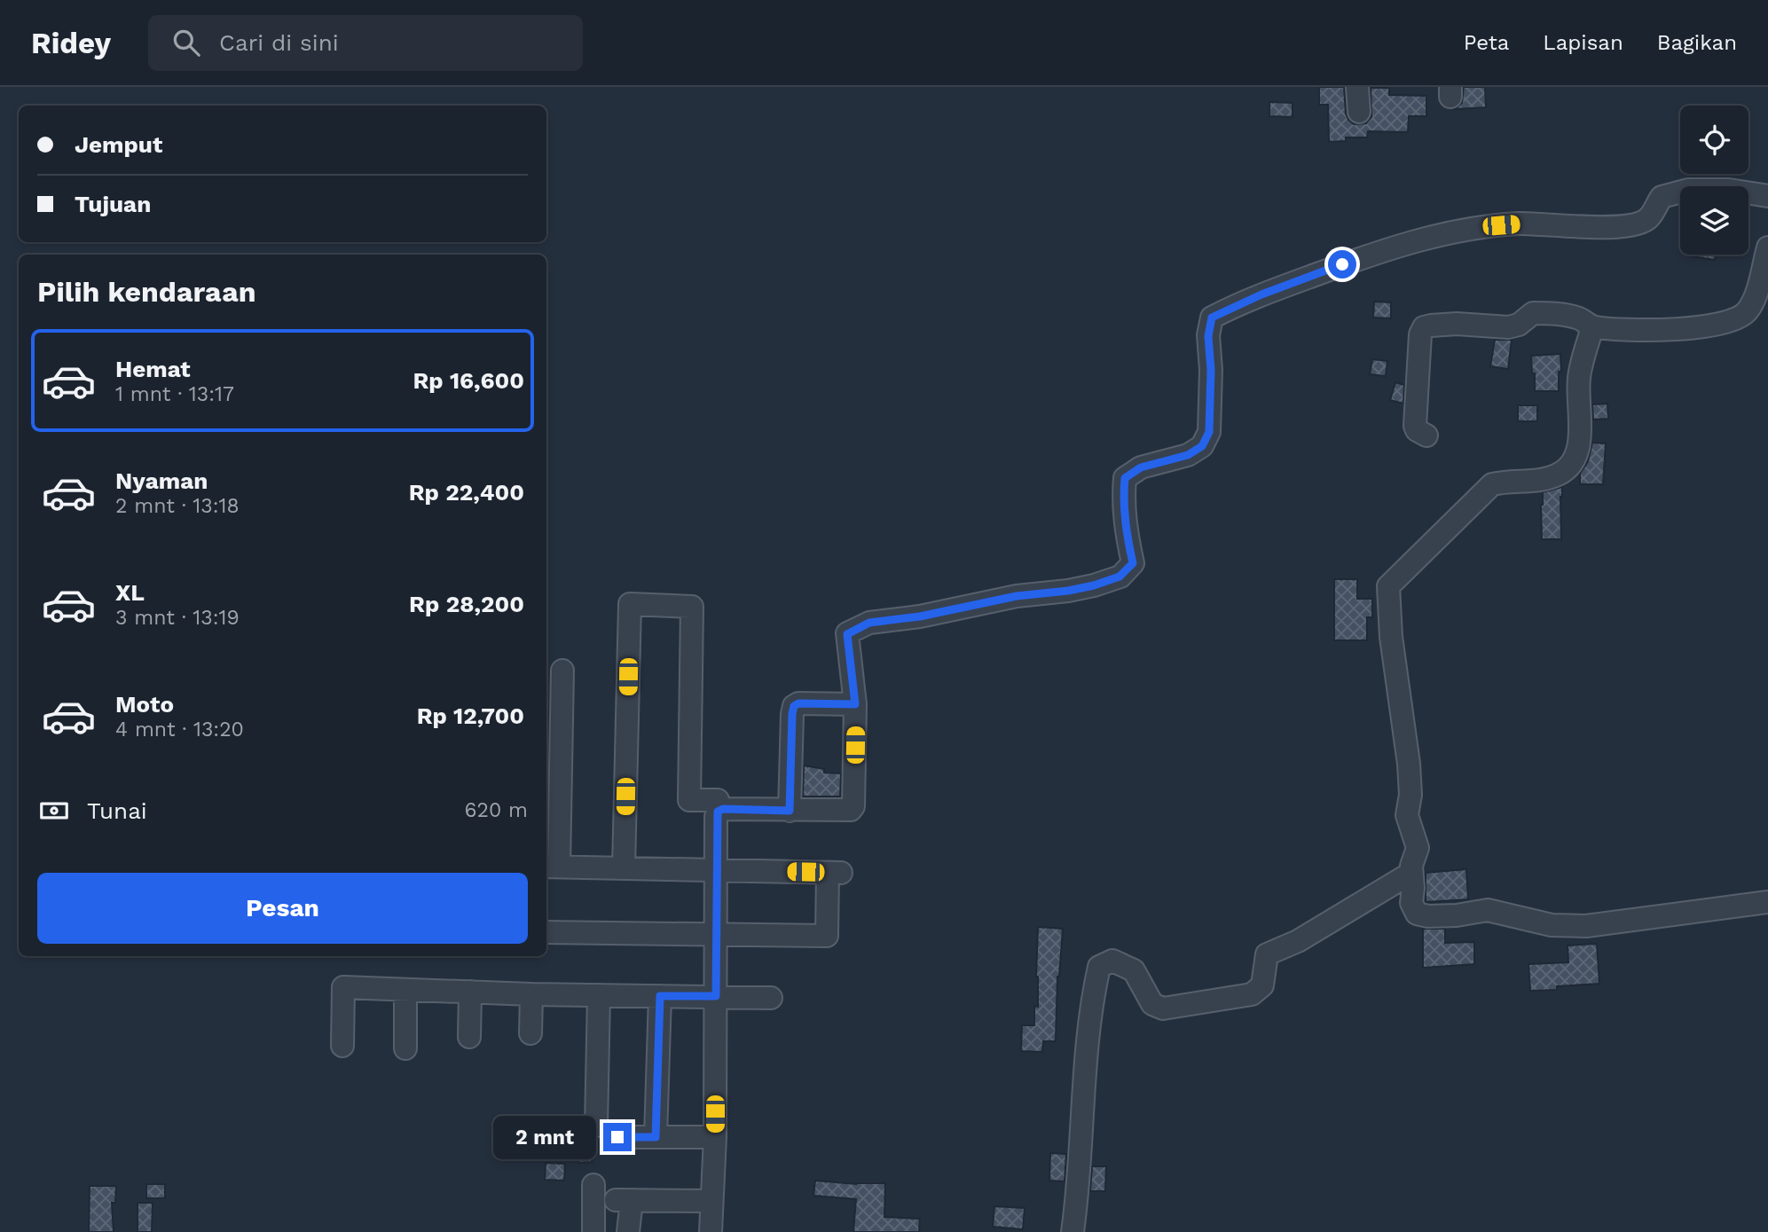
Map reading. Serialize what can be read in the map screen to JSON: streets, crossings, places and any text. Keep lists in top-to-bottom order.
{
  "page": {
    "header": "Ridey",
    "search": "Cari di sini",
    "nav": ["Peta", "Lapisan", "Bagikan"],
    "banner": ["Jemput", "Tujuan"],
    "heading": "Pilih kendaraan",
    "list": [
      {
        "name": "Hemat",
        "note": "1 mnt · 13:17",
        "value": "Rp 16,600"
      },
      {
        "name": "Nyaman",
        "note": "2 mnt · 13:18",
        "value": "Rp 22,400"
      },
      {
        "name": "XL",
        "note": "3 mnt · 13:19",
        "value": "Rp 28,200"
      },
      {
        "name": "Moto",
        "note": "4 mnt · 13:20",
        "value": "Rp 12,700"
      }
    ],
    "pay": ["Tunai", "620 m"],
    "buttons": "Pesan",
    "bubble": "2 mnt"
  }
}
